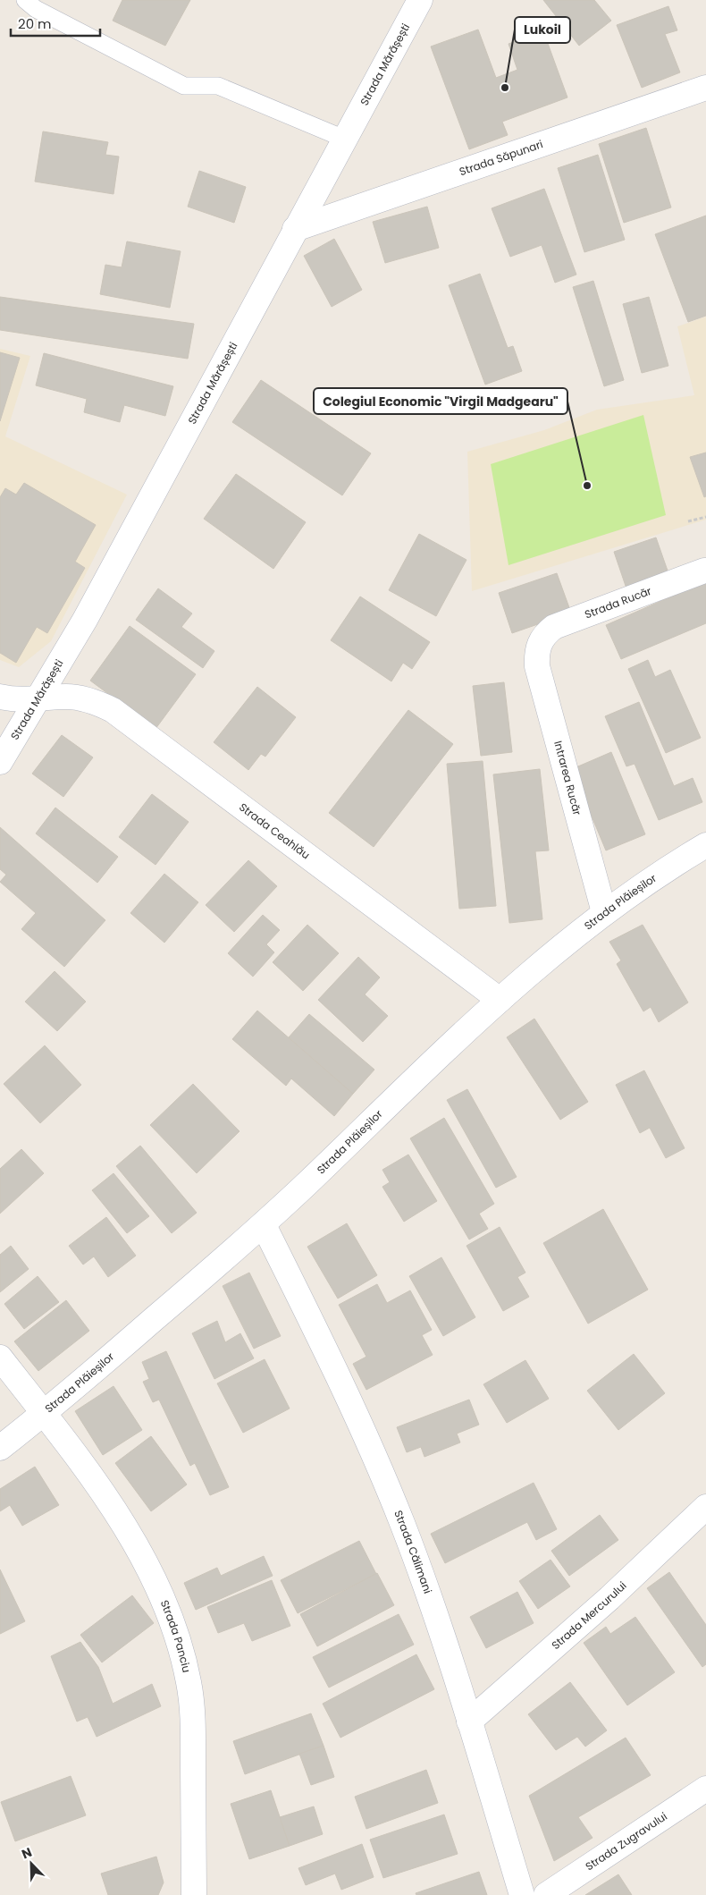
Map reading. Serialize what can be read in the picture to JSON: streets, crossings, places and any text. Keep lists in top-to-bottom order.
{
  "streets": {
    "street": [
      "Strada Mărășești",
      "Strada Săpunari",
      "Strada Rucăr",
      "Intrarea Rucăr",
      "Strada Ceahlău",
      "Strada Plăieșilor",
      "Strada Călimani",
      "Strada Mercurului",
      "Strada Panciu",
      "Strada Zugravului"
    ]
  },
  "crossings": [
    ["Strada Mărășești", "Strada Săpunari"],
    ["Strada Mărășești", "Strada Ceahlău"],
    ["Strada Rucăr", "Intrarea Rucăr"],
    ["Intrarea Rucăr", "Strada Plăieșilor"],
    ["Strada Ceahlău", "Strada Plăieșilor"],
    ["Strada Plăieșilor", "Strada Călimani"],
    ["Strada Plăieșilor", "Strada Panciu"],
    ["Strada Călimani", "Strada Mercurului"]
  ],
  "places": ["Lukoil", "Colegiul Economic \"Virgil Madgearu\""],
  "scale_bar": "20 m",
  "north": "top left"
}
